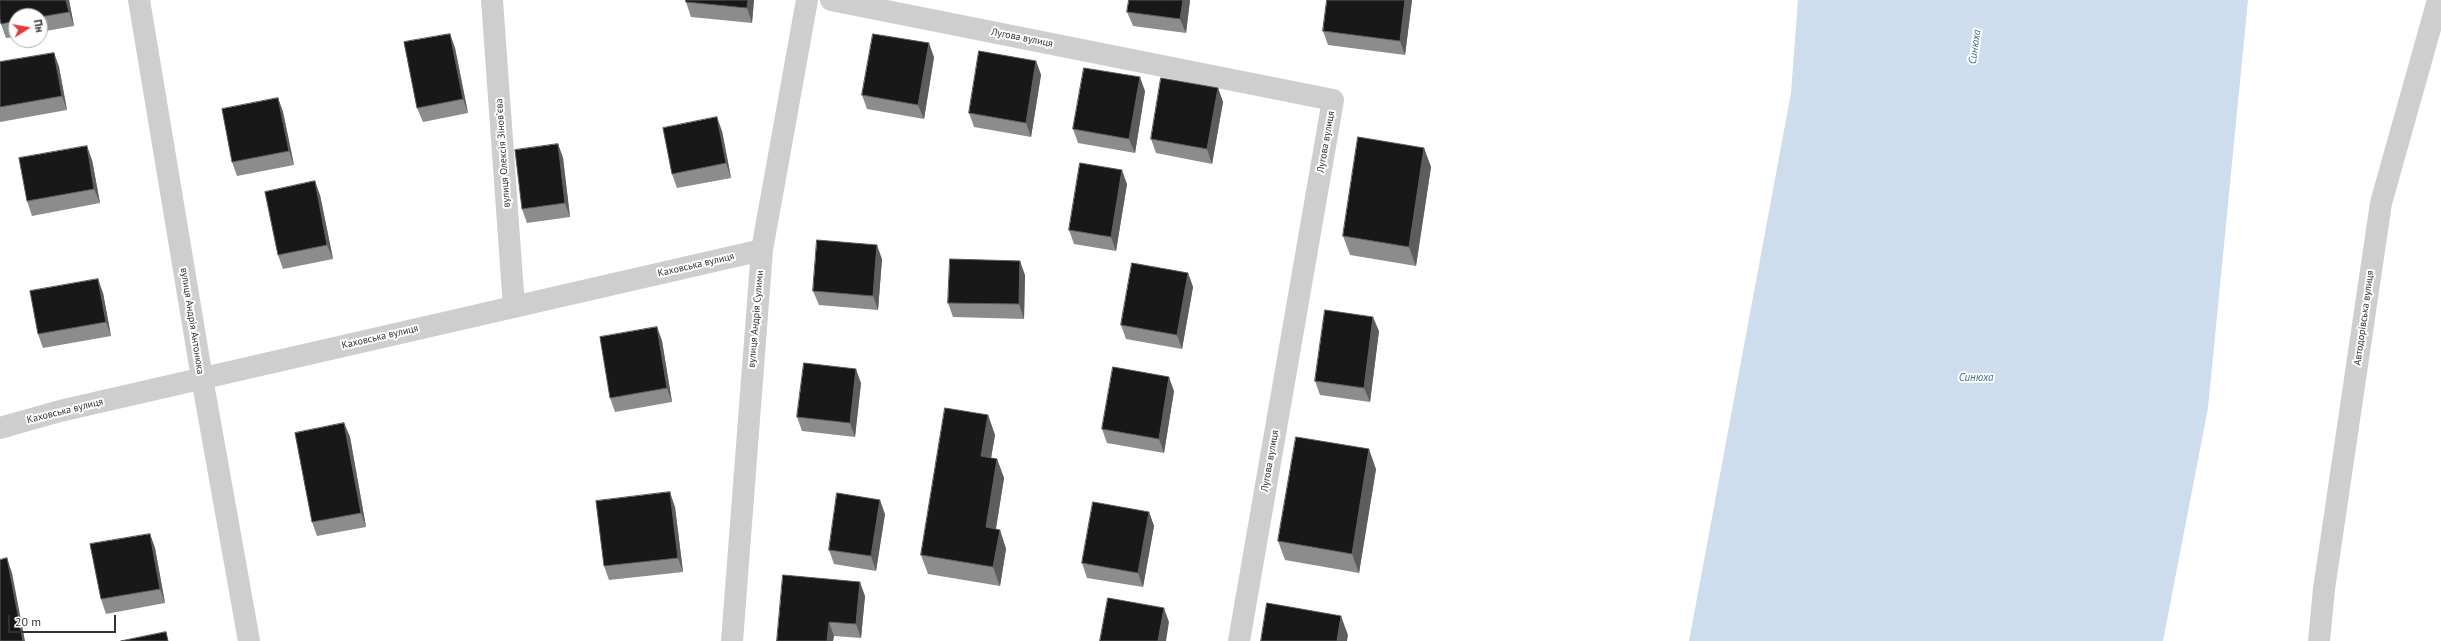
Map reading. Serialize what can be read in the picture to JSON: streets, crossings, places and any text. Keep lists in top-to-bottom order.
{
  "streets": {
    "street": [
      "Лугова вулиця",
      "вулиця Олексія Зіновʼєва",
      "Каховська вулиця",
      "Автодорівська вулиця",
      "вулиця Андрія Сулими",
      "вулиця Андрія Антонюка"
    ]
  },
  "crossings": [
    ["вулиця Олексія Зіновʼєва", "Каховська вулиця"],
    ["Каховська вулиця", "вулиця Андрія Сулими"],
    ["Каховська вулиця", "вулиця Андрія Антонюка"]
  ],
  "water": ["Синюха"],
  "scale_bar": "20 m",
  "north": "right"
}
